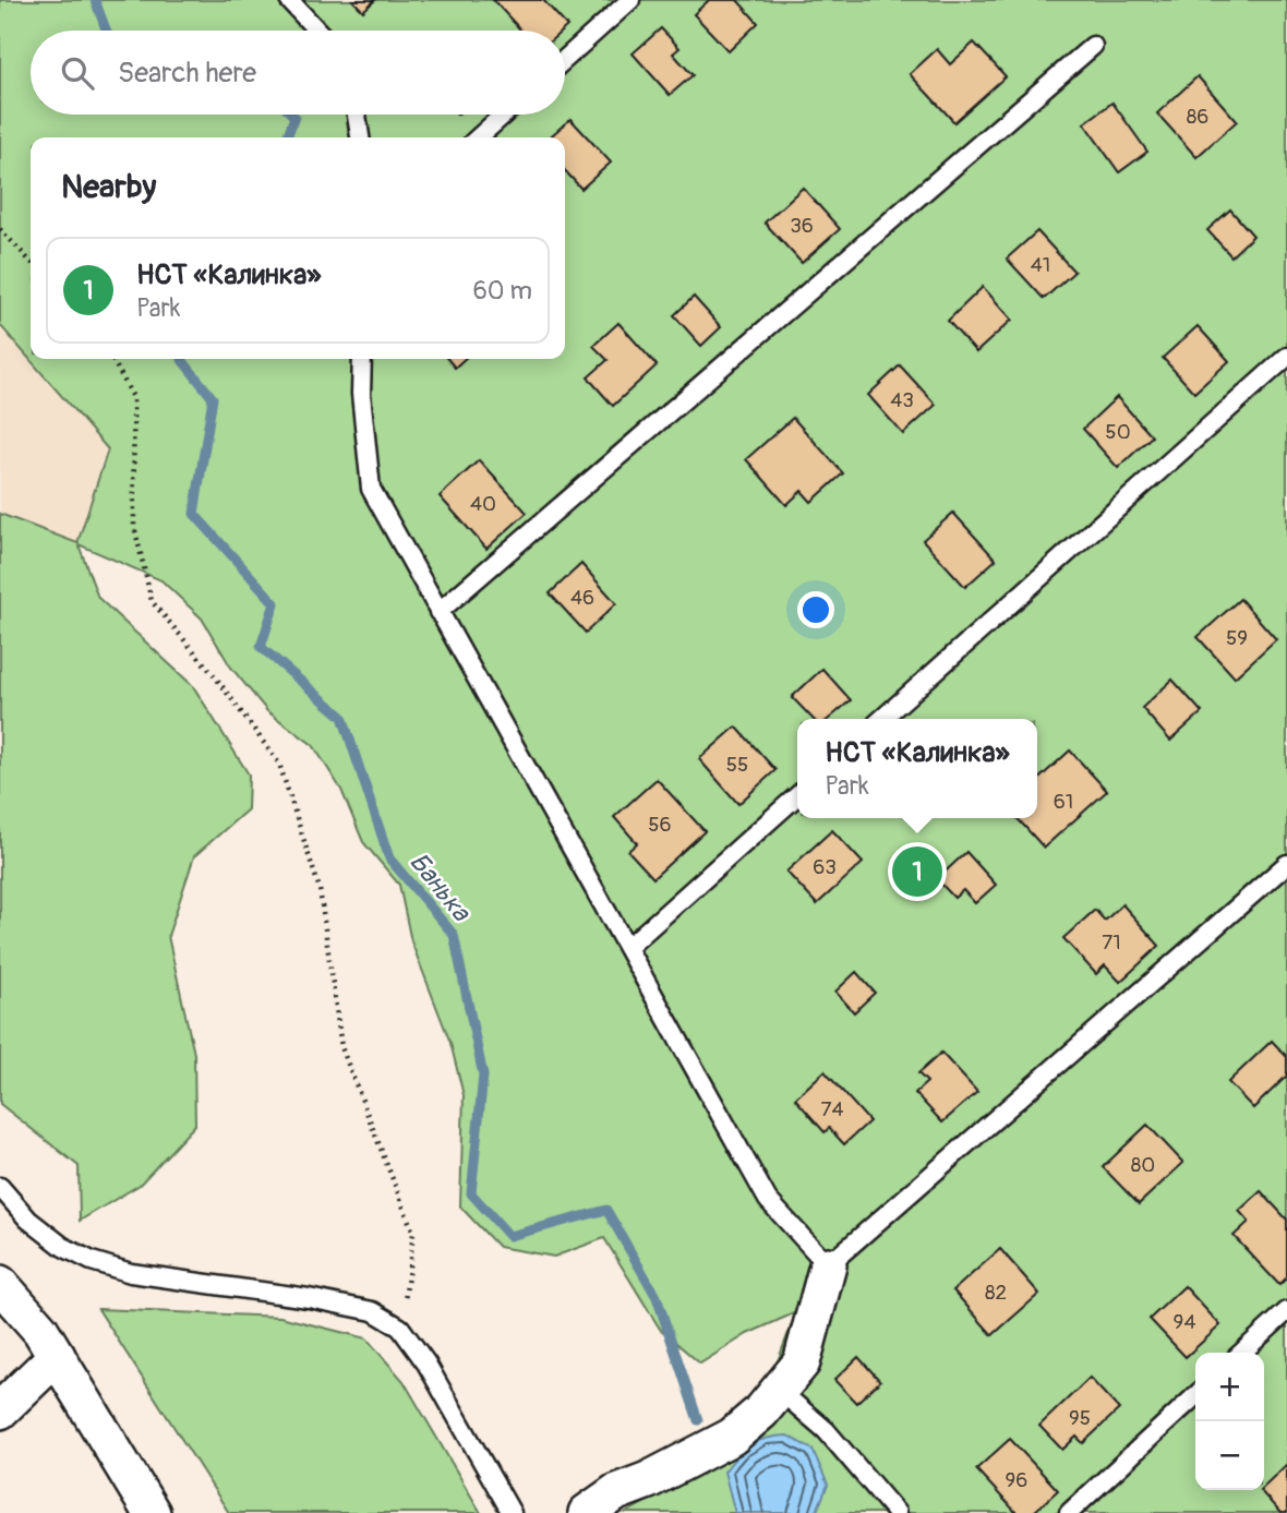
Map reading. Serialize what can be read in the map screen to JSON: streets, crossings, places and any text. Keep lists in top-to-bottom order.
{
  "water": ["Банька"],
  "house_numbers": [
    "86",
    "36",
    "41",
    "43",
    "50",
    "40",
    "46",
    "59",
    "55",
    "61",
    "56",
    "63",
    "71",
    "74",
    "80",
    "82",
    "94",
    "95",
    "96"
  ],
  "page": {
    "search": "Search here",
    "heading": "Nearby",
    "list": [
      {
        "mark": "1",
        "name": "НСТ «Калинка»",
        "note": "Park",
        "value": "60 m"
      }
    ],
    "popup": ["НСТ «Калинка»", "Park"],
    "pins": "1",
    "map_buttons": ["+", "−"]
  }
}
